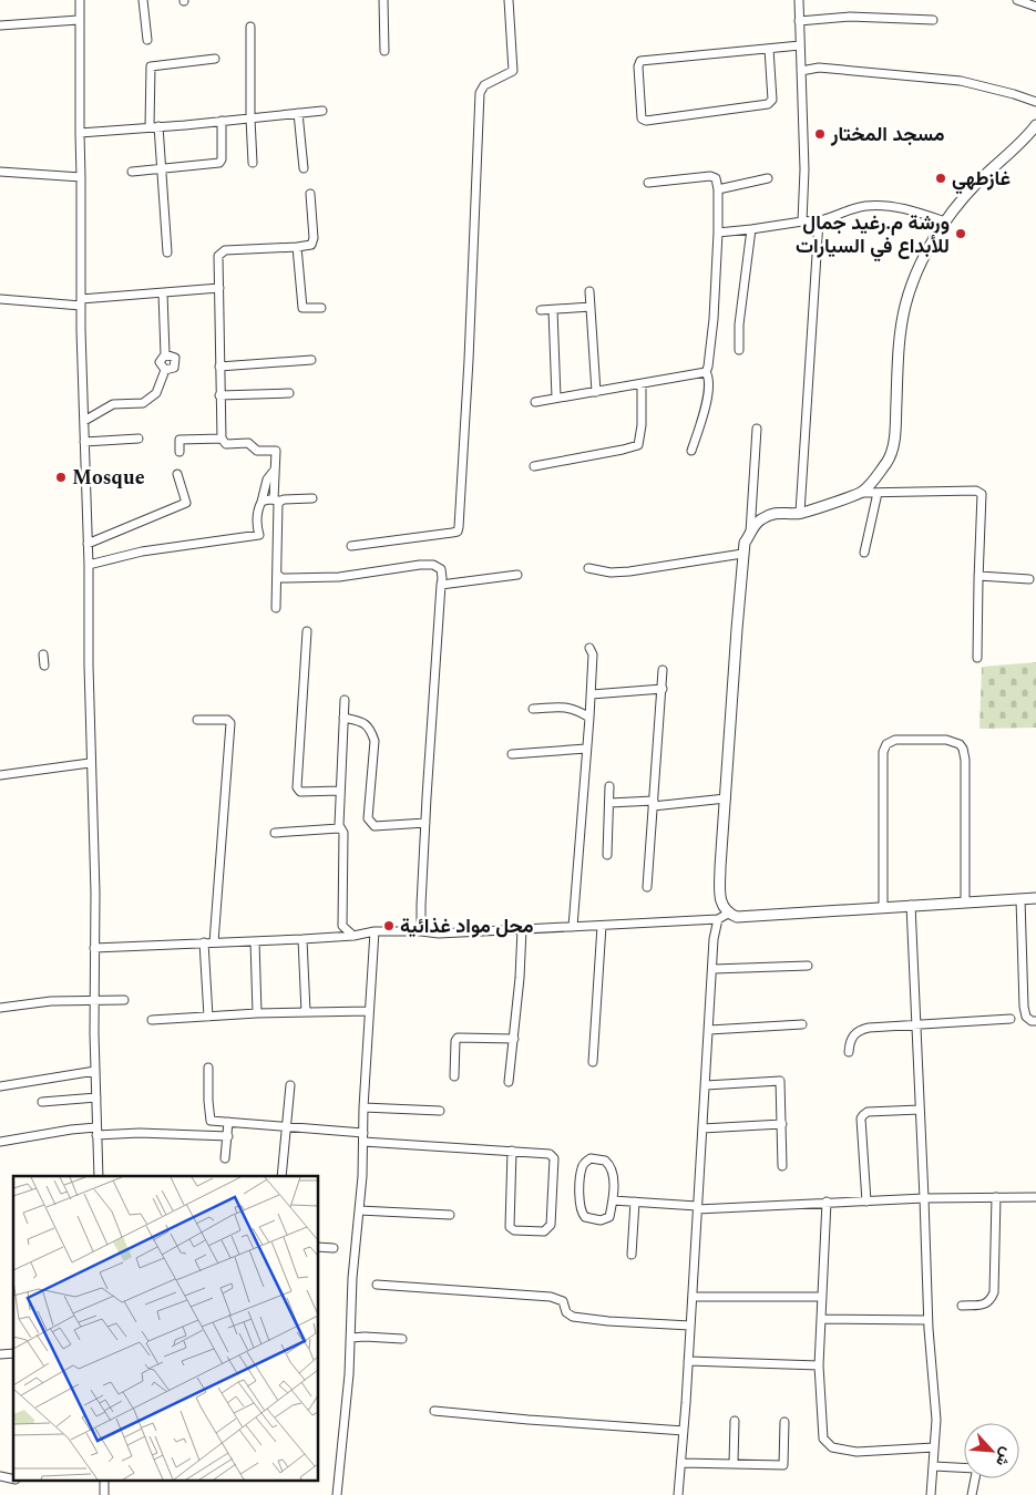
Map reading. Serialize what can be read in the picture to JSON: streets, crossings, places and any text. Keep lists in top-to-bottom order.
{
  "places": [
    "مسجد المختار",
    "غازطهي",
    "ورشة م.رغيد جمال للأبداع في السيارات",
    "Mosque",
    "محل مواد غذائية"
  ],
  "north": "bottom right"
}
